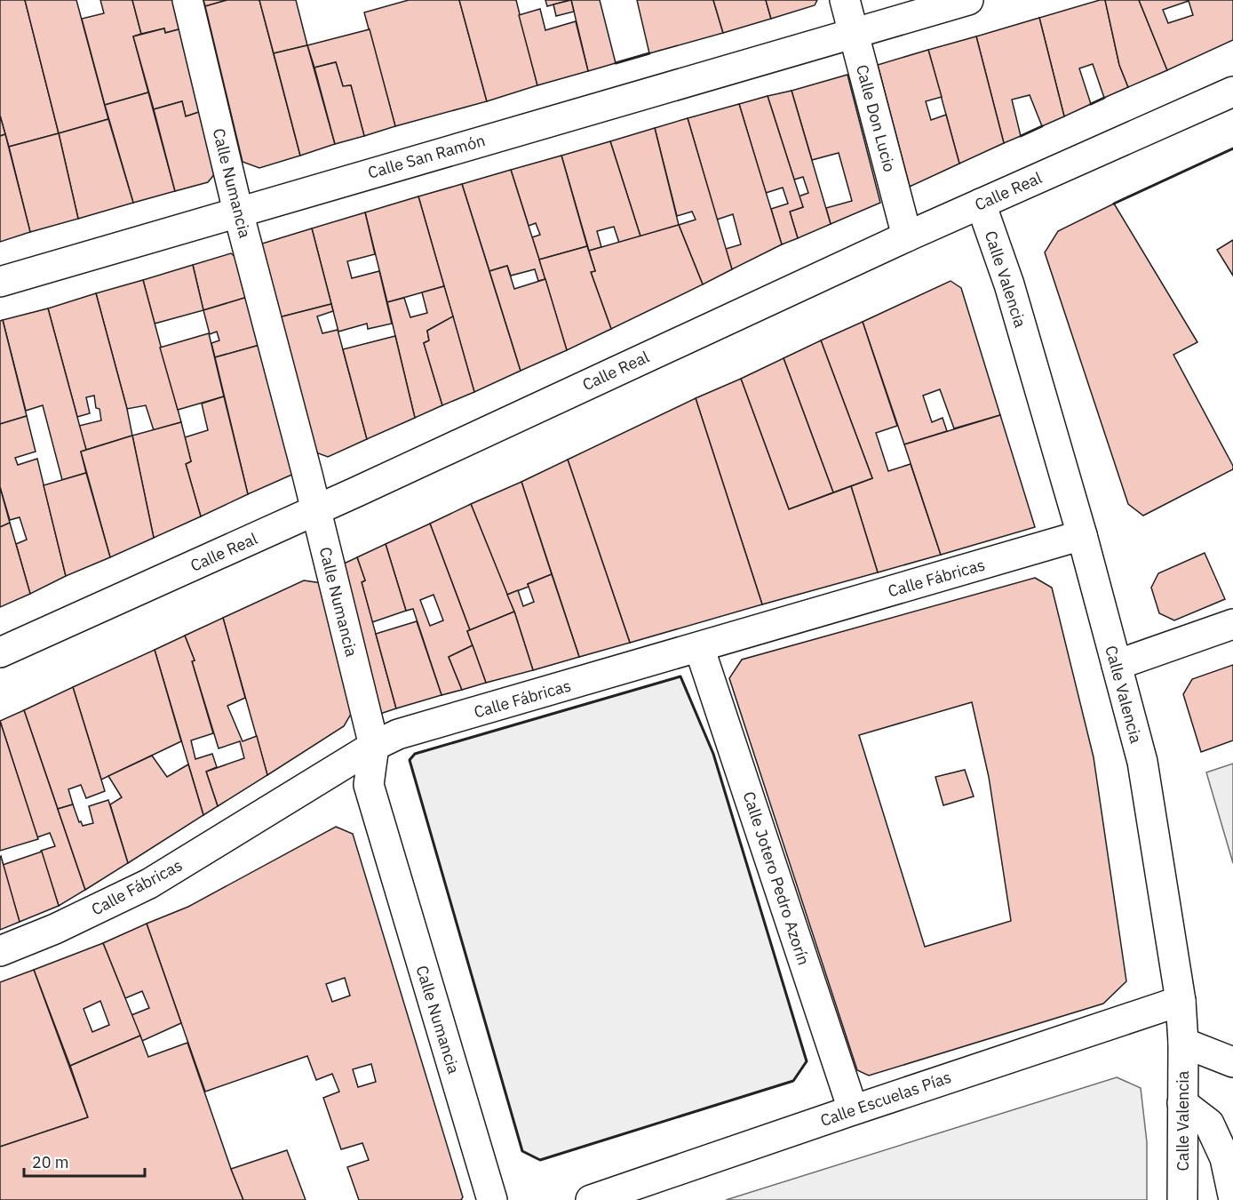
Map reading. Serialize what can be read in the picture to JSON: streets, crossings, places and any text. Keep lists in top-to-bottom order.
{
  "streets": {
    "street": [
      "Calle Don Lucio",
      "Calle San Ramón",
      "Calle Numancia",
      "Calle Real",
      "Calle Valencia",
      "Calle Fábricas",
      "Calle Jotero Pedro Azorín",
      "Calle Escuelas Pías"
    ]
  },
  "crossings": [
    ["Calle Don Lucio", "Calle San Ramón"],
    ["Calle Don Lucio", "Calle Real"],
    ["Calle San Ramón", "Calle Numancia"],
    ["Calle Numancia", "Calle Real"],
    ["Calle Numancia", "Calle Fábricas"],
    ["Calle Real", "Calle Valencia"],
    ["Calle Valencia", "Calle Fábricas"],
    ["Calle Valencia", "Calle Escuelas Pías"],
    ["Calle Fábricas", "Calle Jotero Pedro Azorín"],
    ["Calle Jotero Pedro Azorín", "Calle Escuelas Pías"]
  ],
  "scale_bar": "20 m"
}
